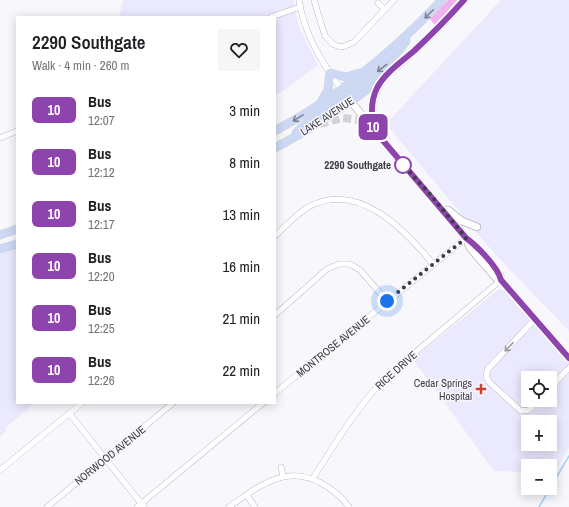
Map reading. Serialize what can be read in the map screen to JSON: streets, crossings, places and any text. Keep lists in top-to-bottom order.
{
  "streets": {
    "main road": ["LAKE AVENUE"],
    "street": ["MONTROSE AVENUE", "RICE DRIVE", "NORWOOD AVENUE"]
  },
  "places": {
    "other": ["2290 Southgate"],
    "health": ["Cedar Springs Hospital"]
  },
  "lines": ["bus line 10"],
  "page": {
    "on_map": "10",
    "heading": ["2290 Southgate", "Walk · 4 min · 260 m"],
    "list": [
      {
        "mark": "10",
        "name": "Bus",
        "note": "12:07",
        "value": "3 min"
      },
      {
        "mark": "10",
        "name": "Bus",
        "note": "12:12",
        "value": "8 min"
      },
      {
        "mark": "10",
        "name": "Bus",
        "note": "12:17",
        "value": "13 min"
      },
      {
        "mark": "10",
        "name": "Bus",
        "note": "12:20",
        "value": "16 min"
      },
      {
        "mark": "10",
        "name": "Bus",
        "note": "12:25",
        "value": "21 min"
      },
      {
        "mark": "10",
        "name": "Bus",
        "note": "12:26",
        "value": "22 min"
      }
    ],
    "map_buttons": ["+", "−"]
  }
}
